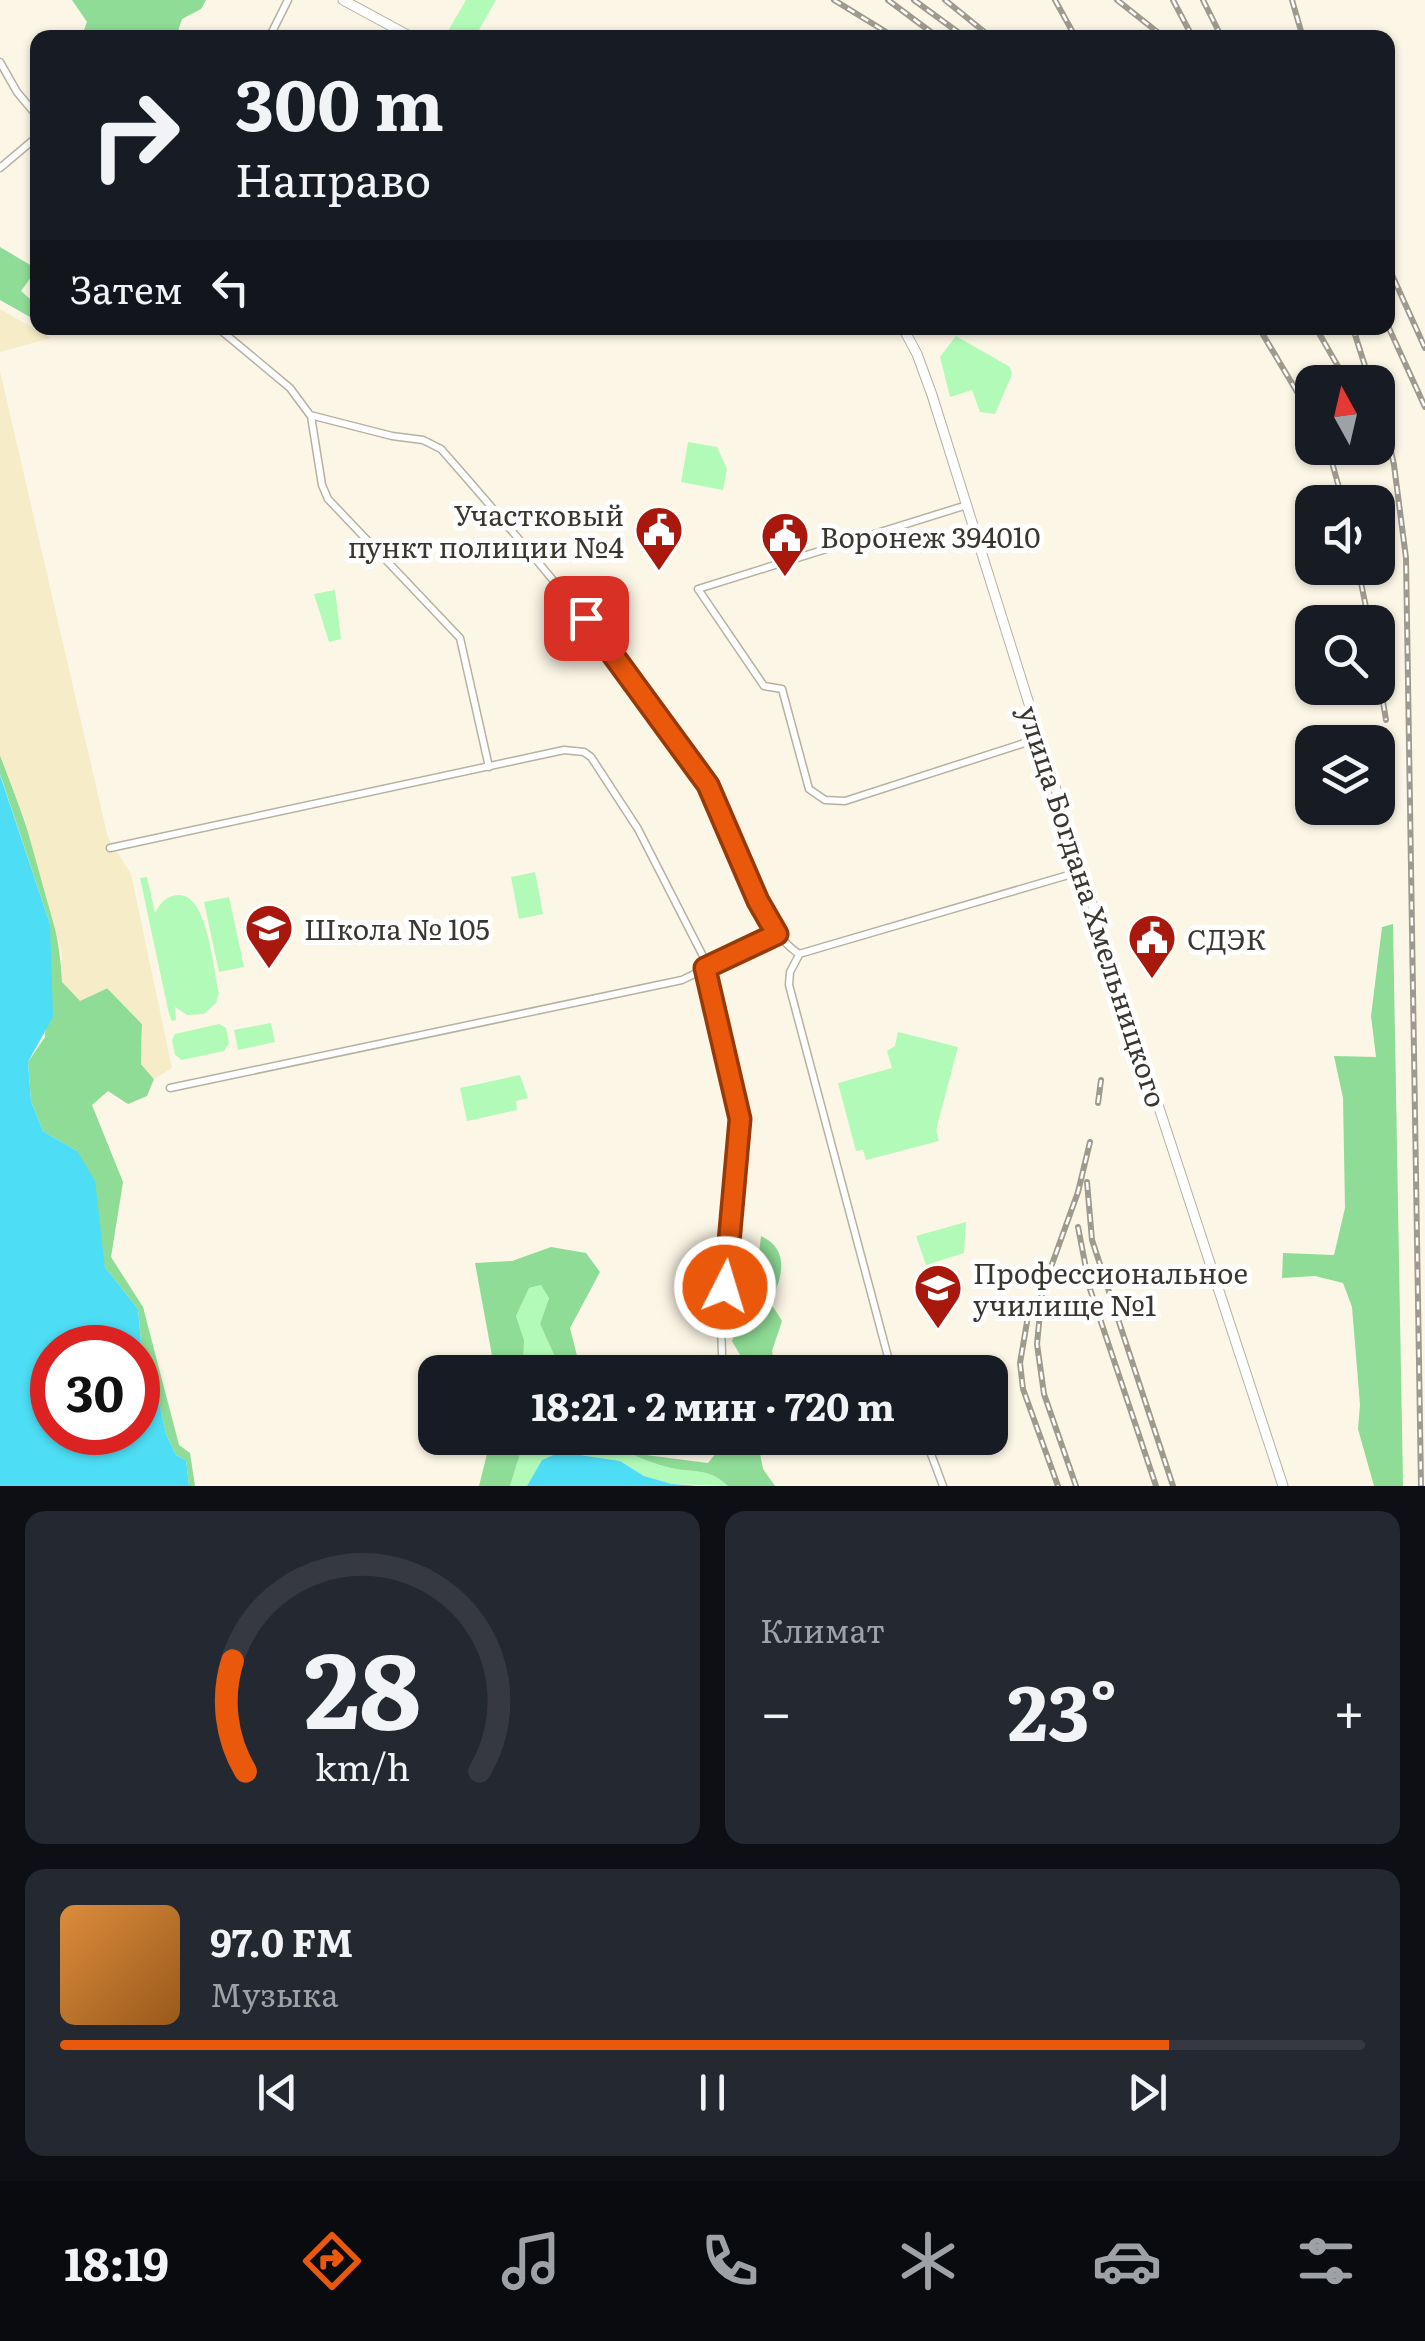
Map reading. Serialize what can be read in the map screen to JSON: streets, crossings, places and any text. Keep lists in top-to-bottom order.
{
  "streets": {
    "main road": ["улица Богдана Хмельницкого"]
  },
  "places": {
    "public building": ["Участковый пункт полиции №4", "Воронеж 394010", "СДЭК"],
    "school or university": ["Школа № 105", "Профессиональное училище №1"]
  },
  "north": "top",
  "page": {
    "turn": ["300 m", "Направо"],
    "then": "Затем",
    "limit": "30",
    "trip": "18:21 · 2 мин · 720 m",
    "tile": "Климат",
    "heat": ["−", "23°", "+"],
    "song": ["97.0 FM", "Музыка"],
    "tabs": "18:19",
    "gauge": ["28", "km/h"]
  }
}
